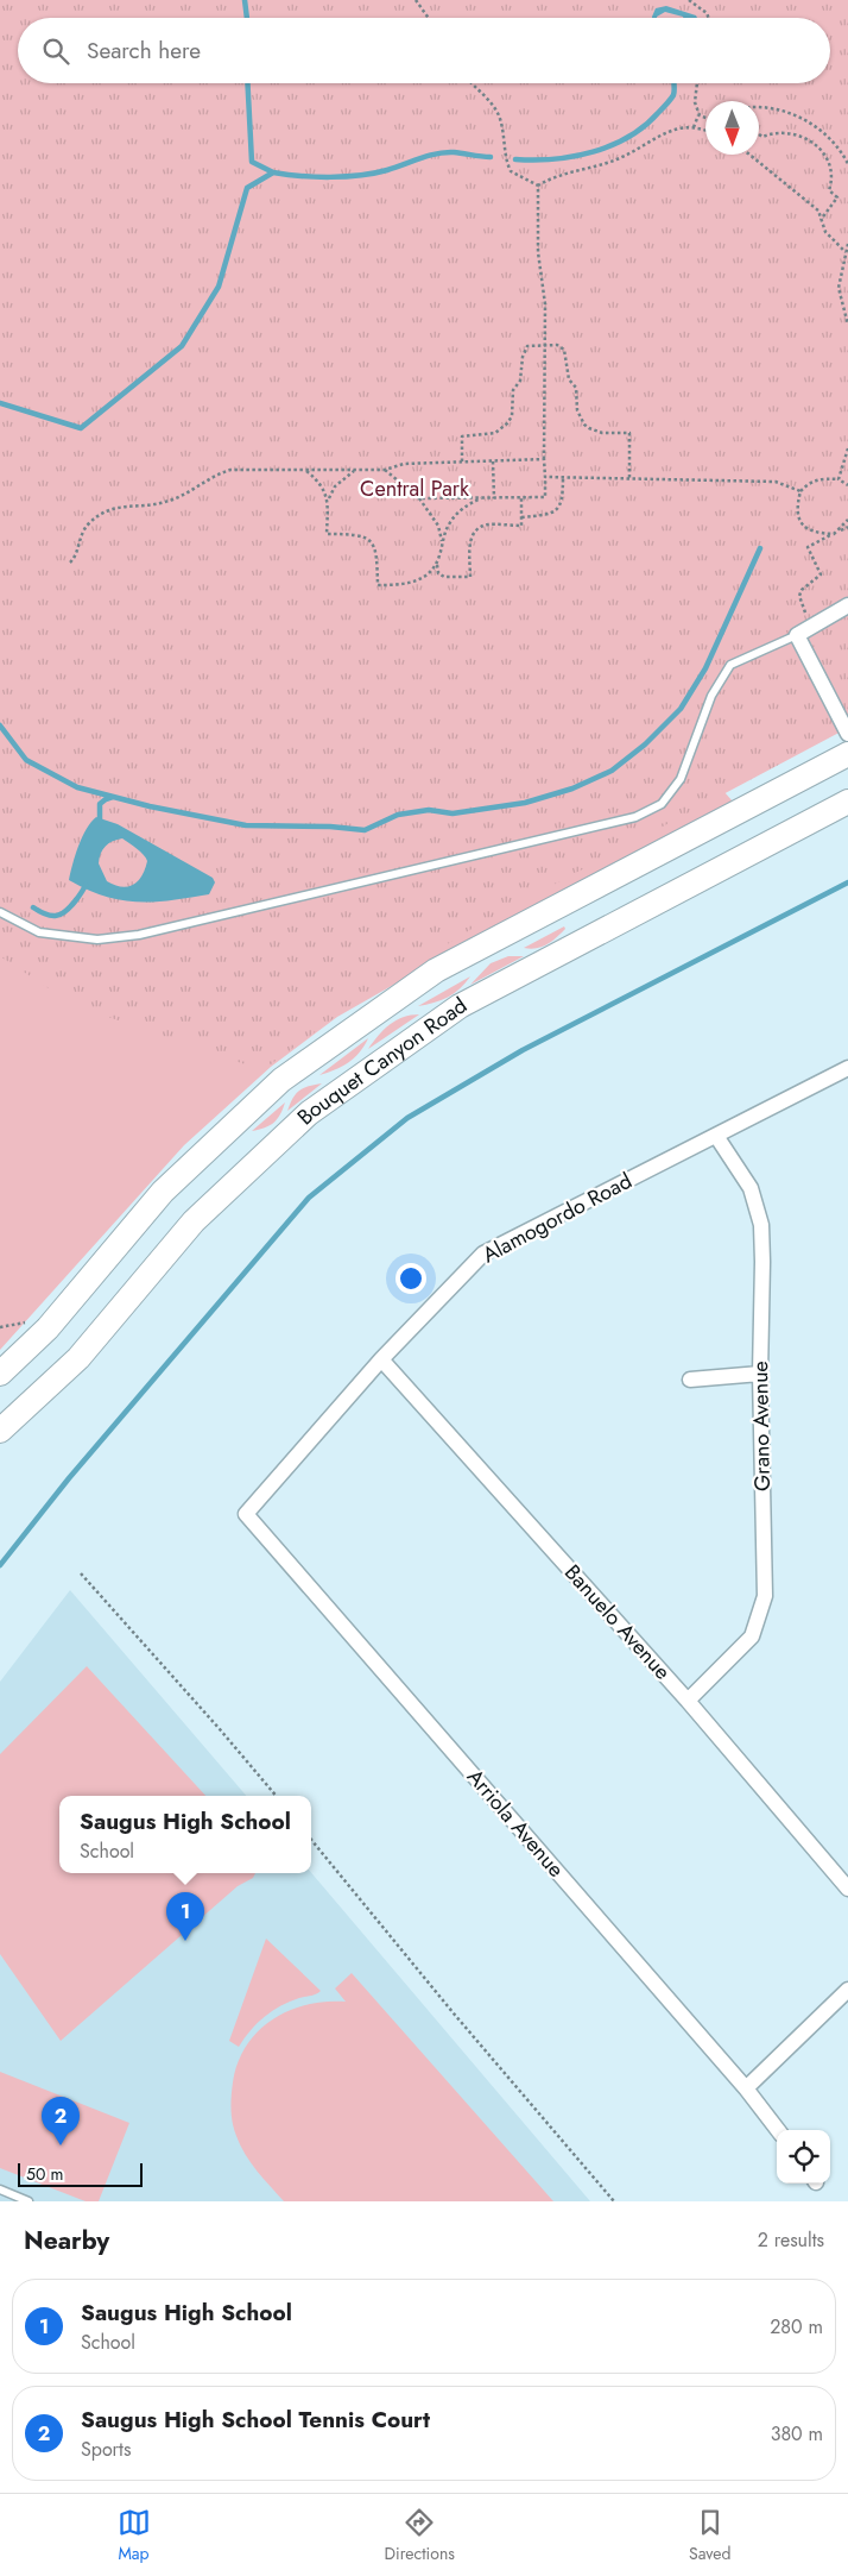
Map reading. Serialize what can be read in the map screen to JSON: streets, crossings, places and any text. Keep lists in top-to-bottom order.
{
  "streets": {
    "main road": ["Bouquet Canyon Road"],
    "street": [
      "Alamogordo Road",
      "Grano Avenue",
      "Banuelo Avenue",
      "Arriola Avenue"
    ]
  },
  "crossings": [
    ["Alamogordo Road", "Grano Avenue"],
    ["Alamogordo Road", "Banuelo Avenue"],
    ["Alamogordo Road", "Arriola Avenue"],
    ["Grano Avenue", "Banuelo Avenue"]
  ],
  "parks": ["Central Park"],
  "scale_bar": "50 m",
  "north": "bottom",
  "page": {
    "search": "Search here",
    "popup": ["Saugus High School", "School"],
    "pins": ["1", "2"],
    "scale": "50 m",
    "heading": ["Nearby", "2 results"],
    "list": [
      {
        "mark": "1",
        "name": "Saugus High School",
        "note": "School",
        "value": "280 m"
      },
      {
        "mark": "2",
        "name": "Saugus High School Tennis Court",
        "note": "Sports",
        "value": "380 m"
      }
    ],
    "nav": ["Map", "Directions", "Saved"]
  }
}
